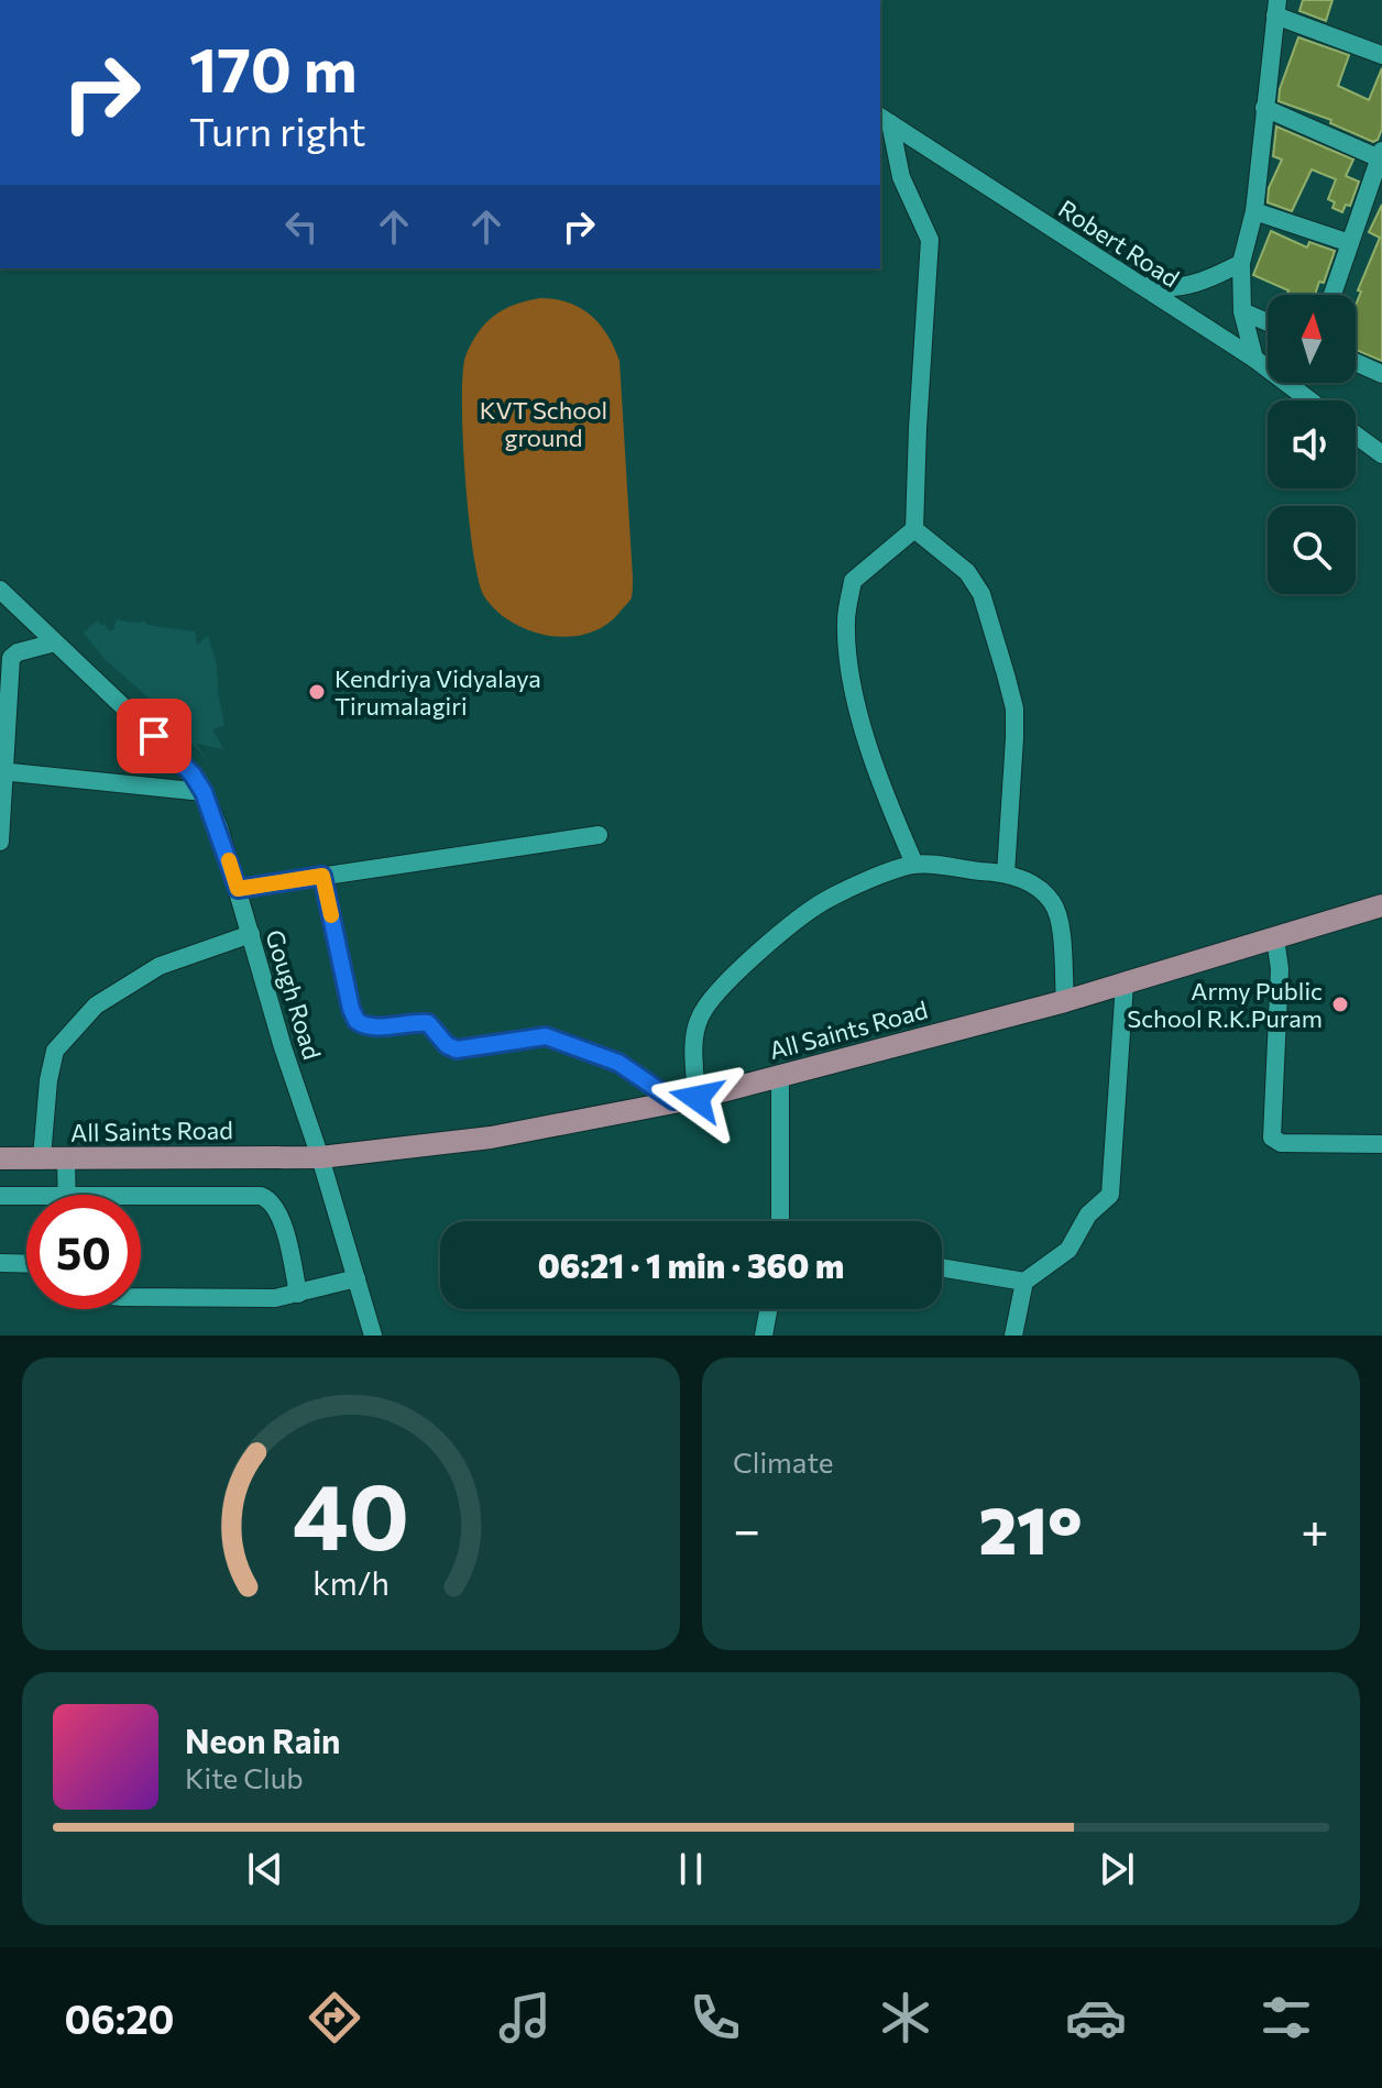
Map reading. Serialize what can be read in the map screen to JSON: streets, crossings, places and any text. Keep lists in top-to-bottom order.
{
  "streets": {
    "main road": ["All Saints Road"],
    "street": ["Robert Road", "Gough Road"]
  },
  "crossings": [
    ["Gough Road", "All Saints Road"]
  ],
  "parks": ["KVT School ground"],
  "places": ["Kendriya Vidyalaya Tirumalagiri", "Army Public School R.K.Puram"],
  "north": "top",
  "page": {
    "turn": ["170 m", "Turn right"],
    "limit": "50",
    "trip": "06:21 · 1 min · 360 m",
    "tile": "Climate",
    "heat": ["−", "21°", "+"],
    "song": ["Neon Rain", "Kite Club"],
    "tabs": "06:20",
    "gauge": ["40", "km/h"]
  }
}
